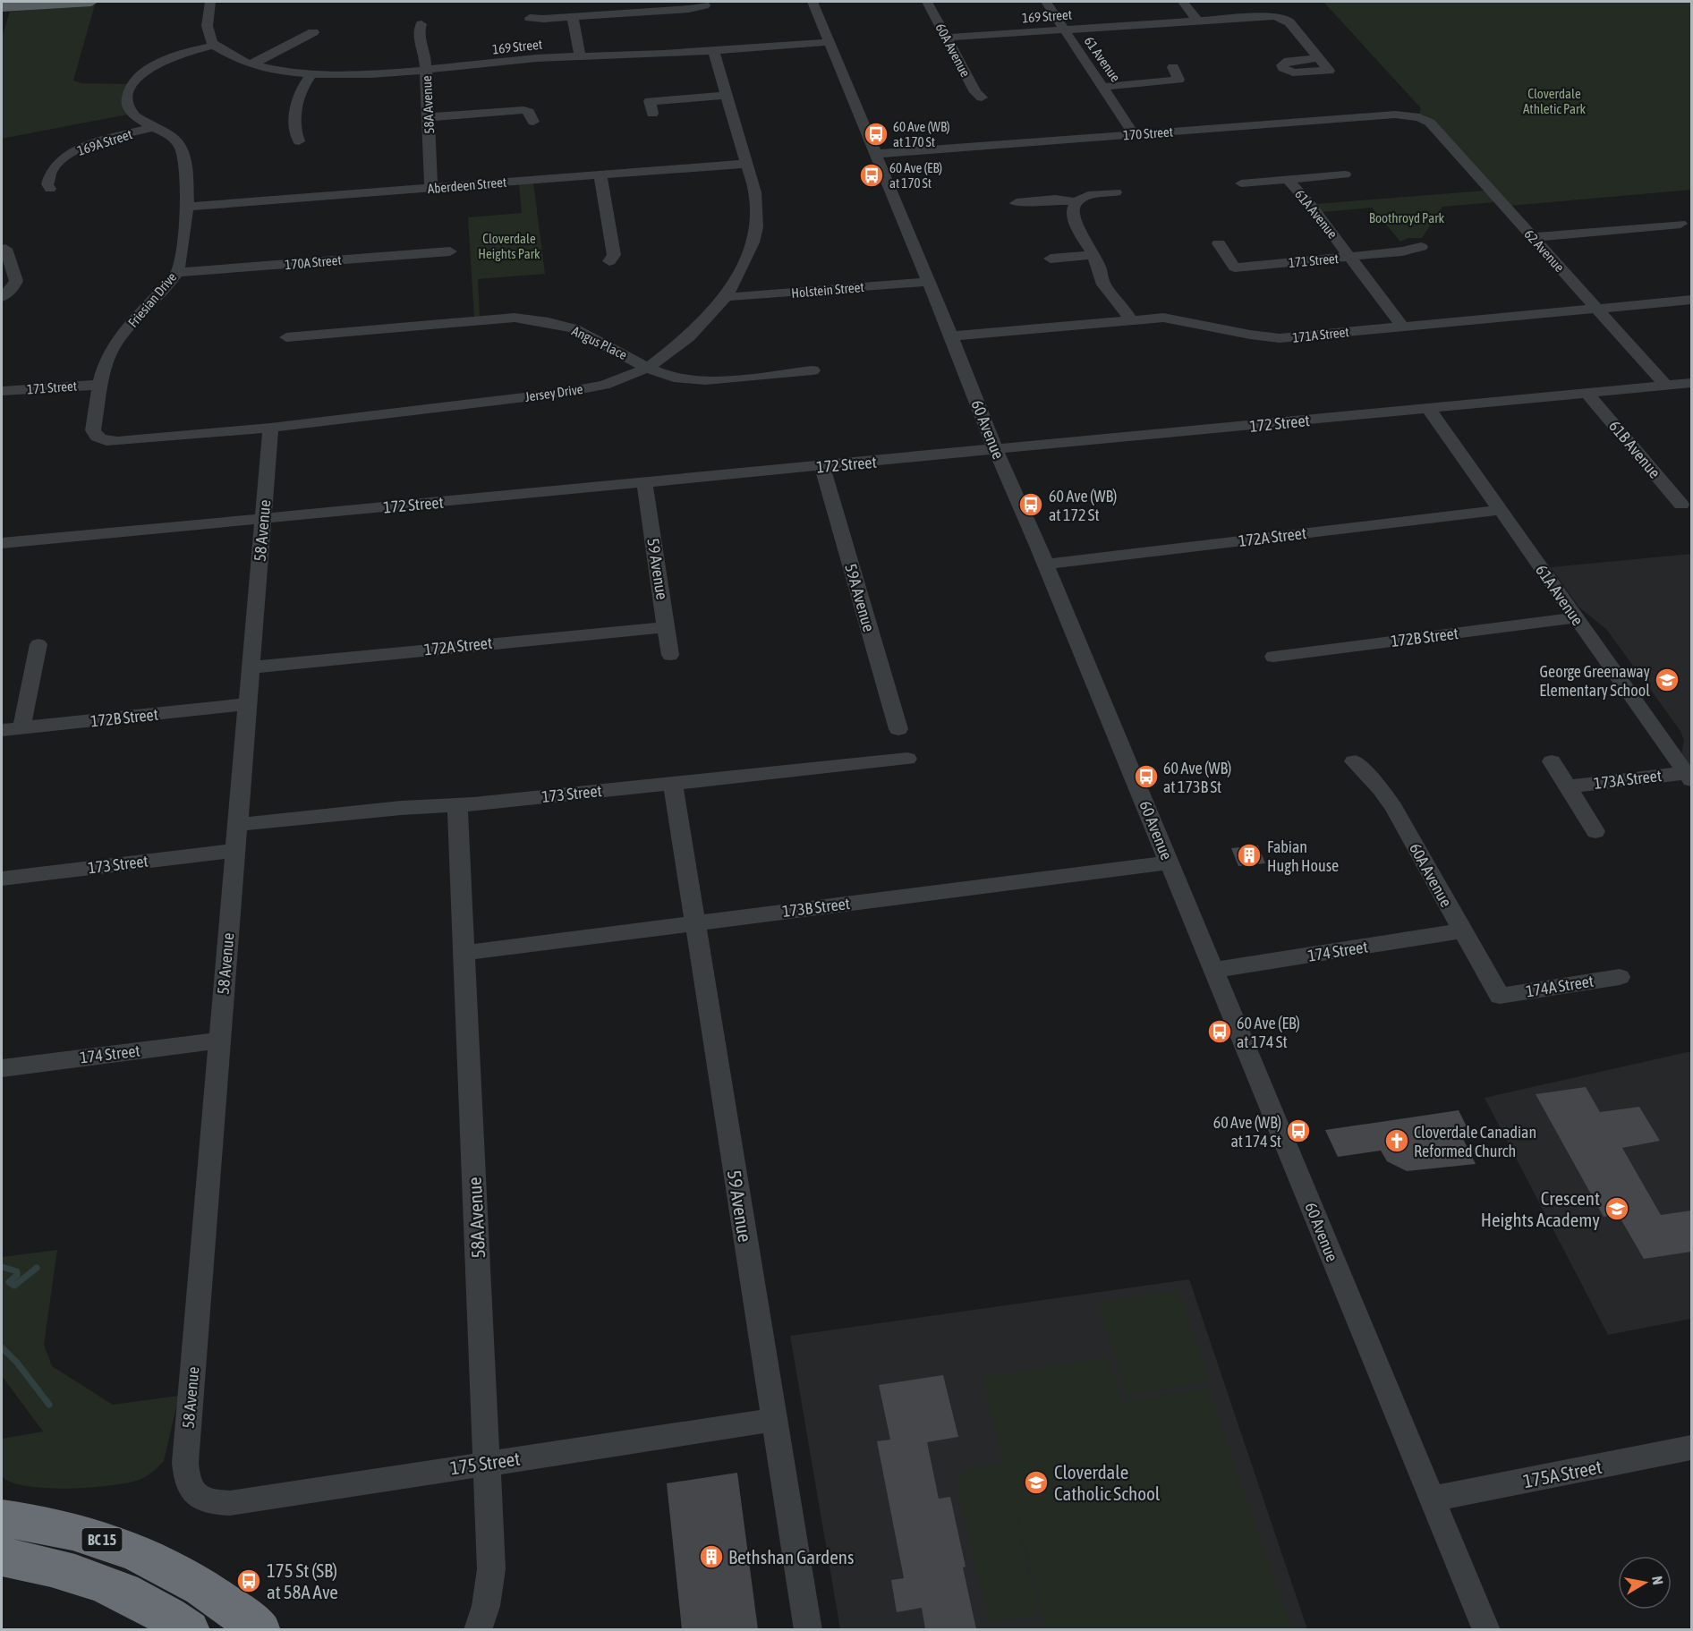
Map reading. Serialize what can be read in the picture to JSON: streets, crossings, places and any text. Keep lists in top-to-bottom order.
{
  "streets": {
    "highway": ["BC 15"],
    "street": [
      "169 Street",
      "60A Avenue",
      "61 Avenue",
      "58A Avenue",
      "170 Street",
      "169A Street",
      "Aberdeen Street",
      "61A Avenue",
      "62 Avenue",
      "171 Street",
      "170A Street",
      "Holstein Street",
      "Friesian Drive",
      "171A Street",
      "Angus Place",
      "Jersey Drive",
      "172 Street",
      "60 Avenue",
      "61B Avenue",
      "58 Avenue",
      "172A Street",
      "59 Avenue",
      "59A Avenue",
      "172B Street",
      "173A Street",
      "173 Street",
      "173B Street",
      "174 Street",
      "174A Street",
      "175 Street",
      "175A Street"
    ]
  },
  "crossings": [
    ["169 Street", "60A Avenue"],
    ["169 Street", "61 Avenue"],
    ["169 Street", "58A Avenue"],
    ["169 Street", "Friesian Drive"],
    ["169 Street", "Jersey Drive"],
    ["169 Street", "60 Avenue"],
    ["60A Avenue", "174 Street"],
    ["60A Avenue", "174A Street"],
    ["61 Avenue", "170 Street"],
    ["58A Avenue", "Aberdeen Street"],
    ["58A Avenue", "173 Street"],
    ["58A Avenue", "173B Street"],
    ["58A Avenue", "175 Street"],
    ["170 Street", "62 Avenue"],
    ["170 Street", "60 Avenue"],
    ["169A Street", "Friesian Drive"],
    ["Aberdeen Street", "Friesian Drive"],
    ["Aberdeen Street", "Jersey Drive"],
    ["61A Avenue", "171 Street"],
    ["61A Avenue", "171A Street"],
    ["61A Avenue", "172 Street"],
    ["61A Avenue", "172A Street"],
    ["61A Avenue", "172B Street"],
    ["61A Avenue", "173A Street"],
    ["62 Avenue", "171A Street"],
    ["62 Avenue", "172 Street"],
    ["171 Street", "Friesian Drive"],
    ["170A Street", "Friesian Drive"],
    ["Holstein Street", "Jersey Drive"],
    ["Holstein Street", "60 Avenue"],
    ["Friesian Drive", "Jersey Drive"],
    ["171A Street", "60 Avenue"],
    ["Angus Place", "Jersey Drive"],
    ["Jersey Drive", "58 Avenue"],
    ["172 Street", "60 Avenue"],
    ["172 Street", "61B Avenue"],
    ["172 Street", "58 Avenue"],
    ["172 Street", "59 Avenue"],
    ["172 Street", "59A Avenue"],
    ["60 Avenue", "172A Street"],
    ["60 Avenue", "173B Street"],
    ["60 Avenue", "174 Street"],
    ["60 Avenue", "175A Street"],
    ["58 Avenue", "172A Street"],
    ["58 Avenue", "172B Street"],
    ["58 Avenue", "173 Street"],
    ["58 Avenue", "174 Street"],
    ["58 Avenue", "175 Street"],
    ["172A Street", "59 Avenue"],
    ["59 Avenue", "173 Street"],
    ["59 Avenue", "173B Street"],
    ["59 Avenue", "175 Street"]
  ],
  "parks": ["Cloverdale Athletic Park", "Boothroyd Park", "Cloverdale Heights Park"],
  "places": {
    "bus stop": [
      "60 Ave (WB) at 170 St",
      "60 Ave (EB) at 170 St",
      "60 Ave (WB) at 172 St",
      "60 Ave (WB) at 173B St",
      "60 Ave (EB) at 174 St",
      "60 Ave (WB) at 174 St",
      "175 St (SB) at 58A Ave"
    ],
    "school or university": ["George Greenaway Elementary School", "Crescent Heights Academy", "Cloverdale Catholic School"],
    "building": ["Fabian Hugh House", "Bethshan Gardens"],
    "church": ["Cloverdale Canadian Reformed Church"]
  },
  "north": "right"
}
